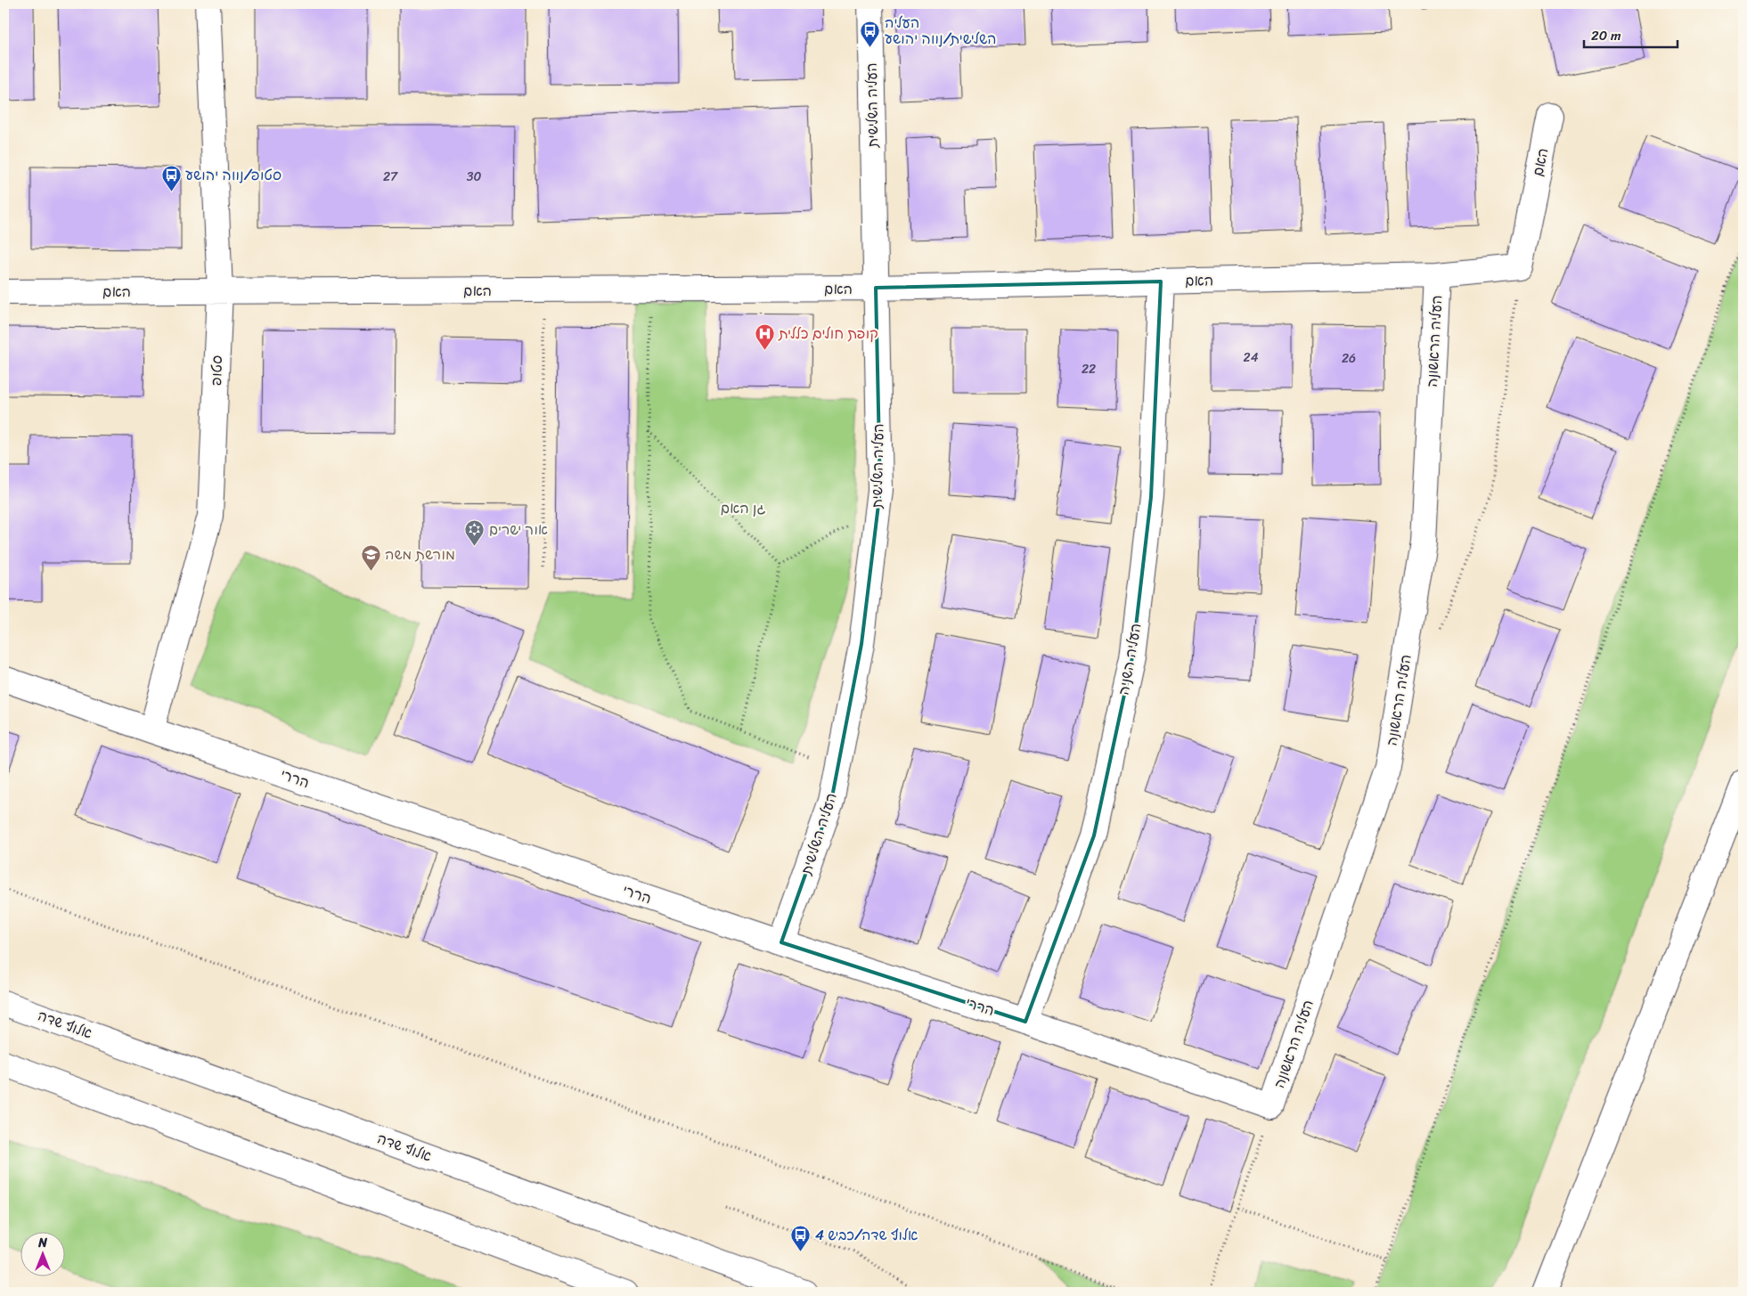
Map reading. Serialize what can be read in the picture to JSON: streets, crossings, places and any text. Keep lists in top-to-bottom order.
{
  "streets": {
    "street": [
      "העליה השלישית",
      "האם",
      "העליה הראשונה",
      "סטופ",
      "העליה השניה",
      "הררי",
      "אלוף שדה"
    ]
  },
  "crossings": [
    ["העליה השלישית", "האם"],
    ["העליה השלישית", "הררי"],
    ["האם", "העליה הראשונה"],
    ["האם", "סטופ"],
    ["האם", "העליה השניה"],
    ["העליה הראשונה", "הררי"],
    ["סטופ", "הררי"],
    ["העליה השניה", "הררי"]
  ],
  "parks": ["גן האם"],
  "places": {
    "bus stop": ["העליה השלישית/נווה יהושע", "סטופ/נווה יהושע", "אלוף שדה/כביש 4"],
    "hospital": ["קופת חולים כללית"],
    "synagogue": ["אור ישרים"],
    "school or university": ["מורשת משה"]
  },
  "house_numbers": [
    "27",
    "30",
    "24",
    "26",
    "22"
  ],
  "scale_bar": "20 m",
  "north": "top"
}
